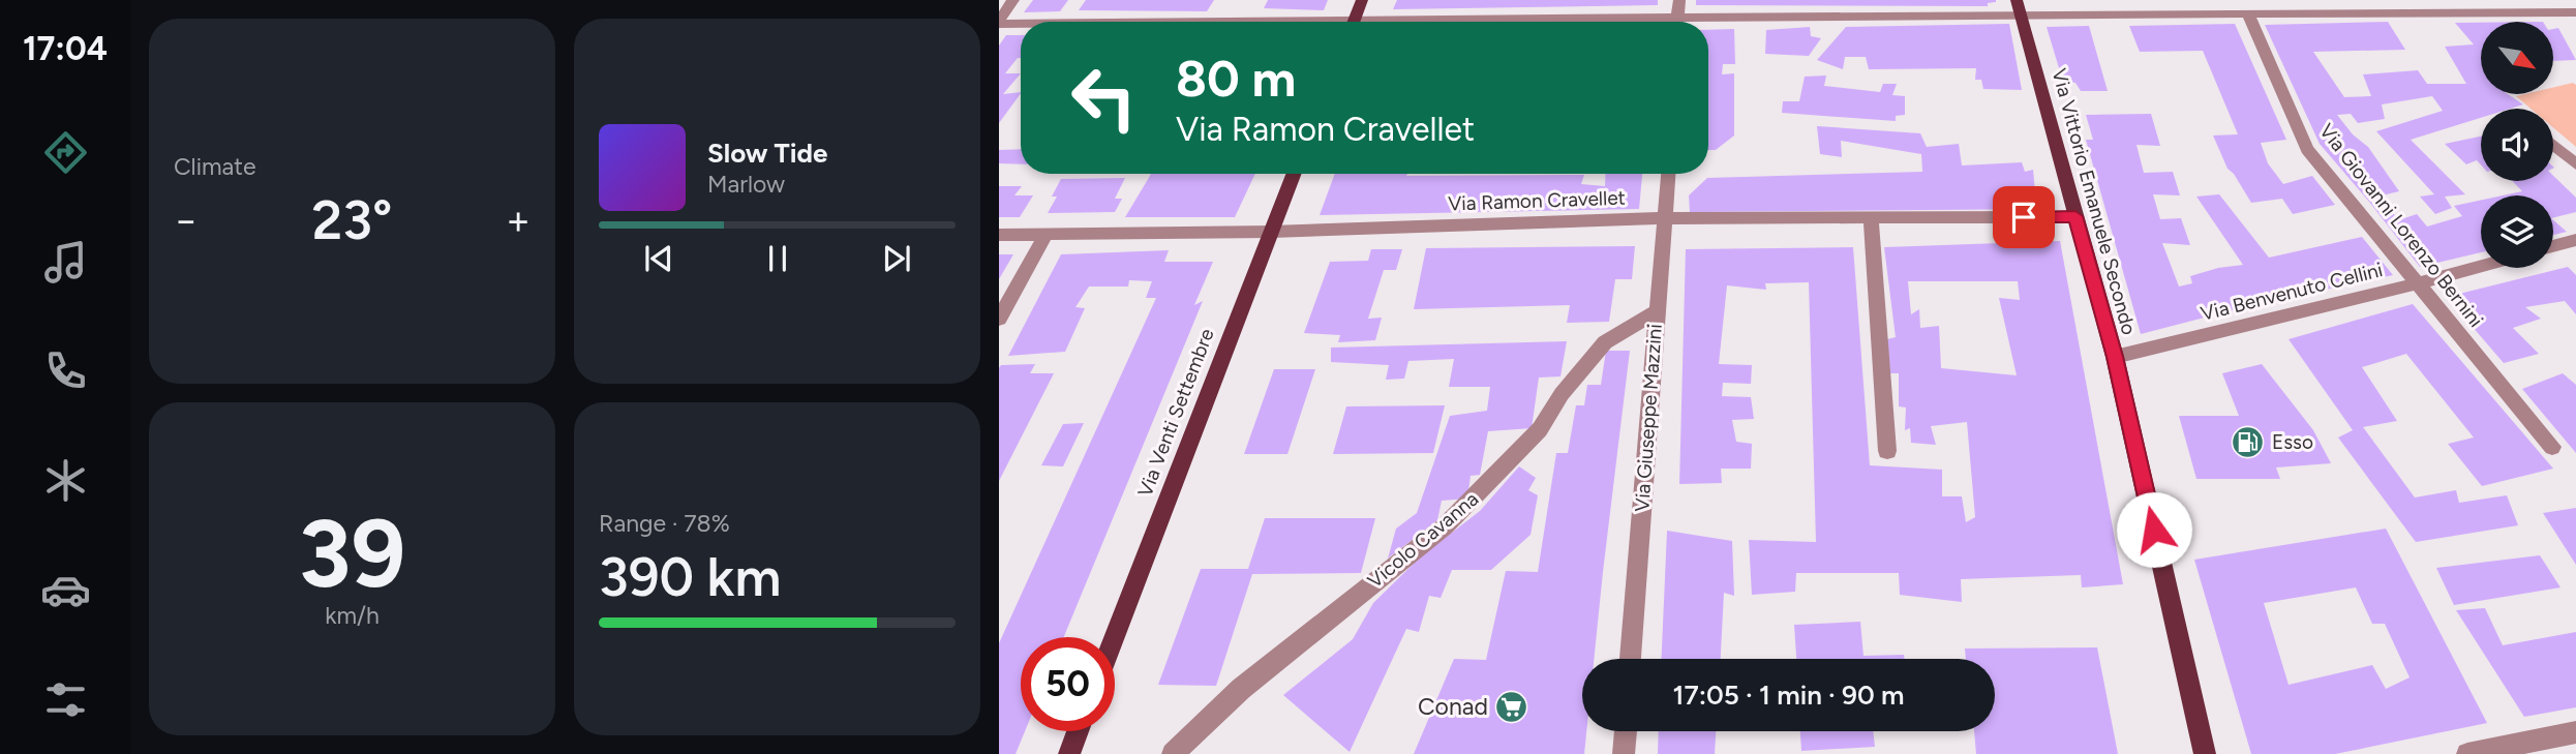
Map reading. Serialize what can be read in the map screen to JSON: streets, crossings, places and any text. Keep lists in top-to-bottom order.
{
  "streets": {
    "main road": ["Via Vittorio Emanuele Secondo", "Via Venti Settembre"],
    "street": [
      "Via Ramon Cravellet",
      "Via Giovanni Lorenzo Bernini",
      "Via Benvenuto Cellini",
      "Via Giuseppe Mazzini",
      "Vicolo Cavanna"
    ]
  },
  "crossings": [
    ["Via Ramon Cravellet", "Via Vittorio Emanuele Secondo"],
    ["Via Ramon Cravellet", "Via Venti Settembre"],
    ["Via Ramon Cravellet", "Via Giuseppe Mazzini"],
    ["Via Vittorio Emanuele Secondo", "Via Benvenuto Cellini"],
    ["Via Giovanni Lorenzo Bernini", "Via Benvenuto Cellini"],
    ["Via Giuseppe Mazzini", "Vicolo Cavanna"]
  ],
  "places": {
    "fuel station": ["Esso"],
    "supermarket": ["Conad"]
  },
  "north": "bottom right",
  "page": {
    "tabs": "17:04",
    "tile": [
      "Climate",
      ["39", "km/h"],
      ["Range · 78%", "390 km"]
    ],
    "turn": ["80 m", "Via Ramon Cravellet"],
    "song": ["Slow Tide", "Marlow"],
    "heat": ["−", "23°", "+"],
    "limit": "50",
    "trip": "17:05 · 1 min · 90 m"
  }
}
